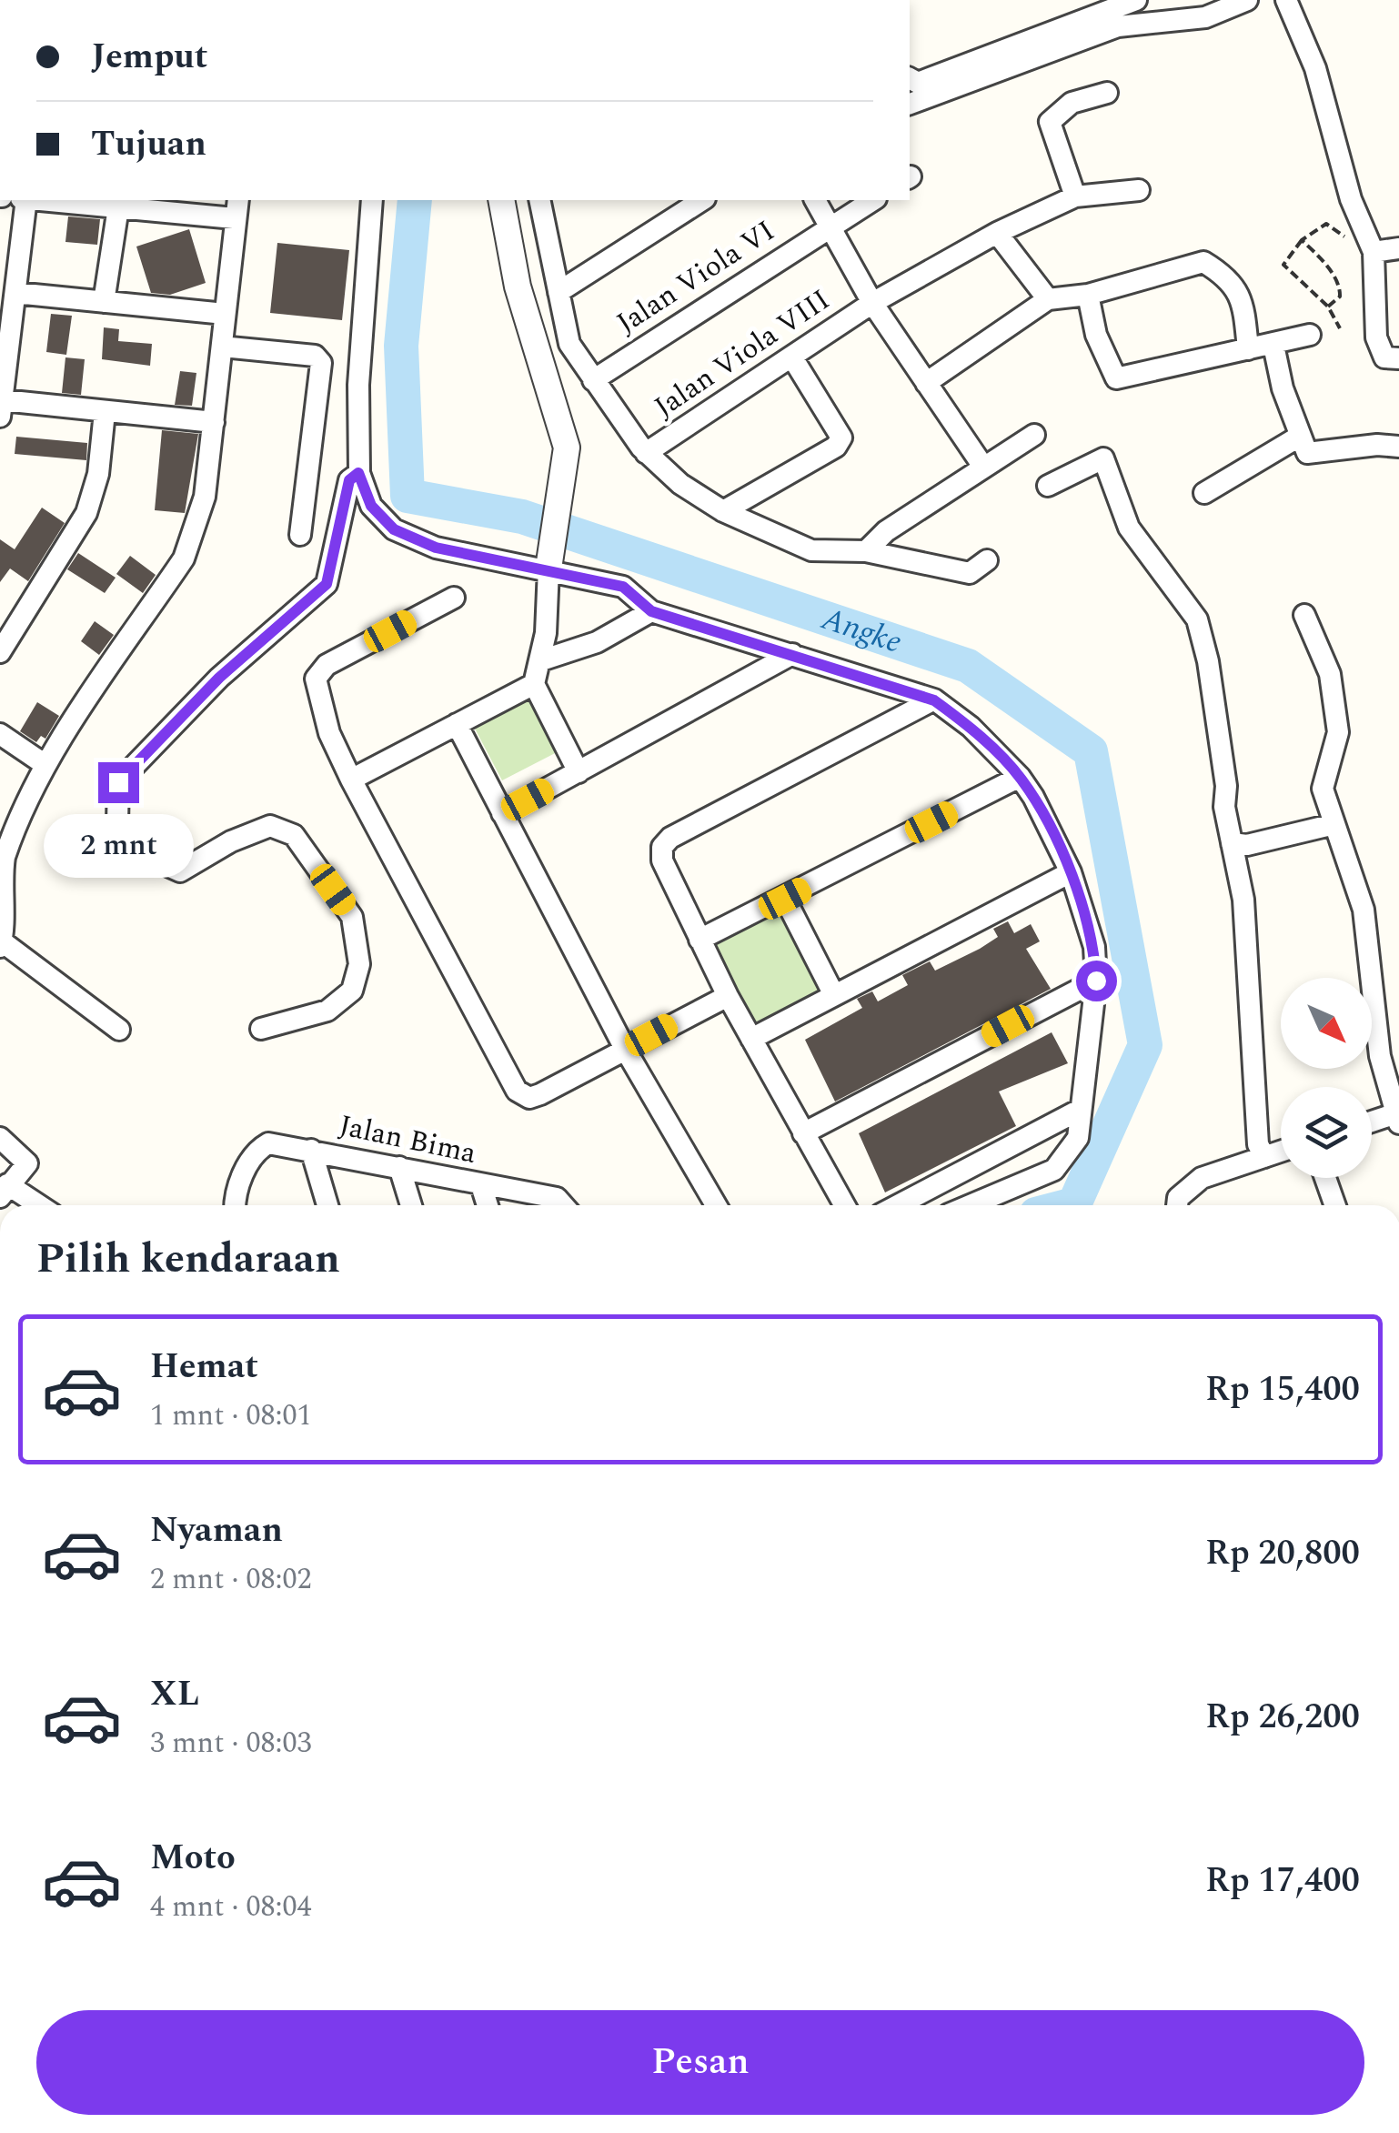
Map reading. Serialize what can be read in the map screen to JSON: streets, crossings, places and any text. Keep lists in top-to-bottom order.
{
  "streets": {
    "street": ["Jalan Viola VI", "Jalan Viola VIII", "Jalan Bima"]
  },
  "water": ["Angke"],
  "north": "bottom right",
  "page": {
    "banner": ["Jemput", "Tujuan"],
    "bubble": "2 mnt",
    "heading": "Pilih kendaraan",
    "list": [
      {
        "name": "Hemat",
        "note": "1 mnt · 08:01",
        "value": "Rp 15,400"
      },
      {
        "name": "Nyaman",
        "note": "2 mnt · 08:02",
        "value": "Rp 20,800"
      },
      {
        "name": "XL",
        "note": "3 mnt · 08:03",
        "value": "Rp 26,200"
      },
      {
        "name": "Moto",
        "note": "4 mnt · 08:04",
        "value": "Rp 17,400"
      }
    ],
    "buttons": "Pesan"
  }
}
